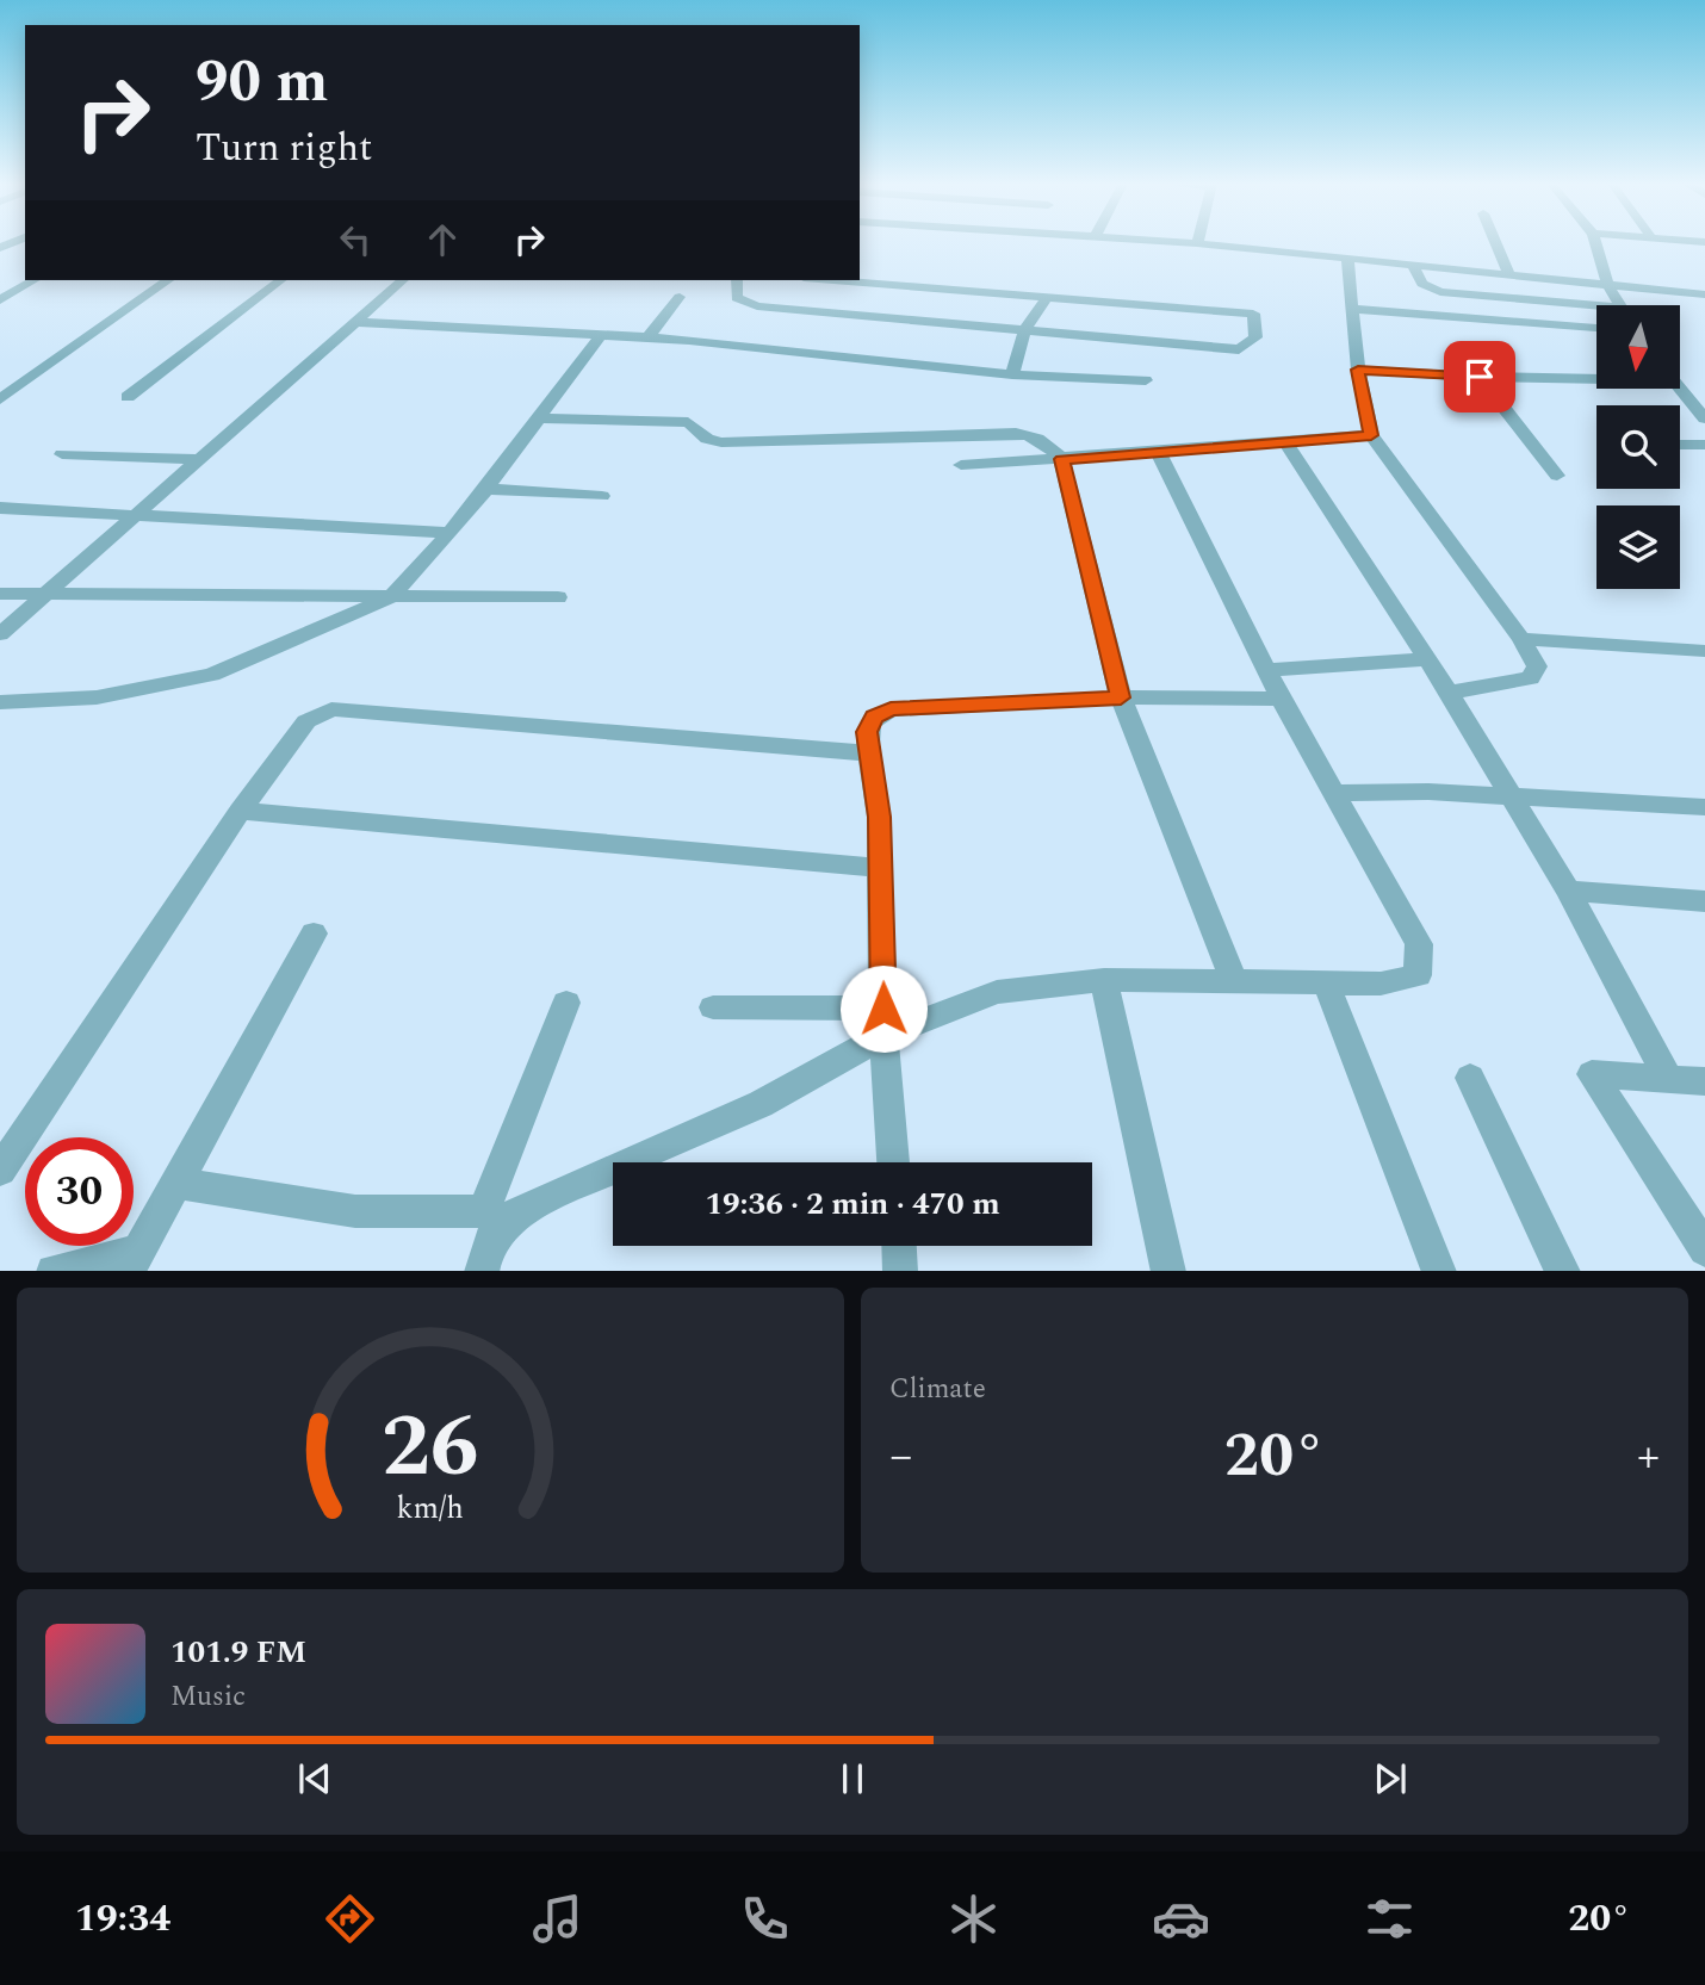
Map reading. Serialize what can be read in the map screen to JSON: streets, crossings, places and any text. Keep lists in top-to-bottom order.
{
  "north": "bottom",
  "page": {
    "turn": ["90 m", "Turn right"],
    "limit": "30",
    "trip": "19:36 · 2 min · 470 m",
    "tile": "Climate",
    "heat": ["−", "20°", "+"],
    "song": ["101.9 FM", "Music"],
    "tabs": ["19:34", "20°"],
    "gauge": ["26", "km/h"]
  }
}
